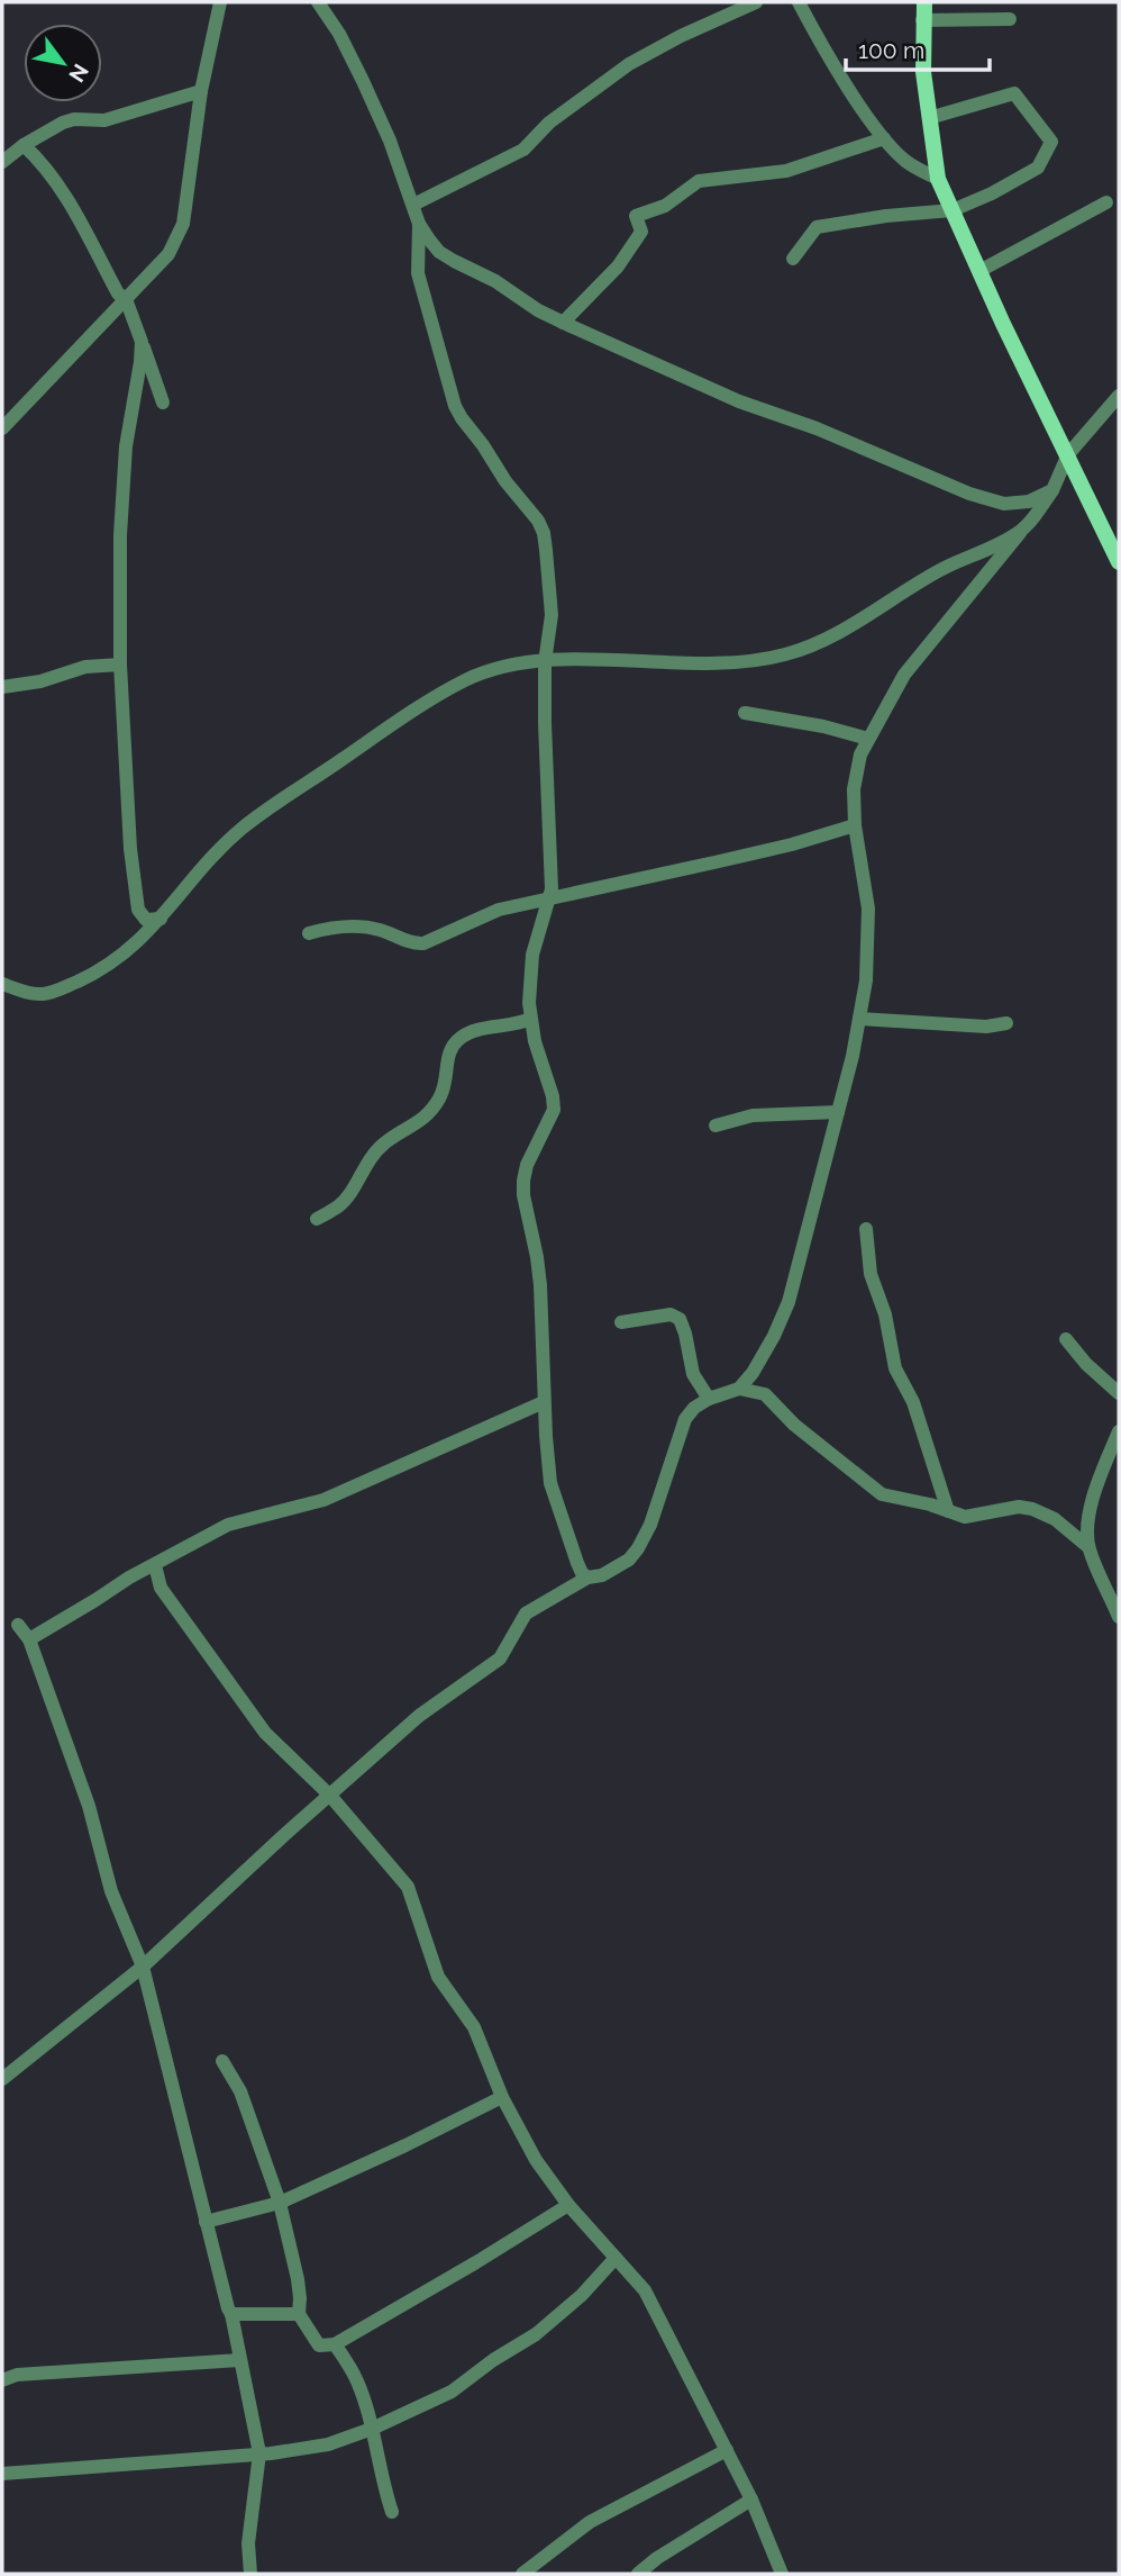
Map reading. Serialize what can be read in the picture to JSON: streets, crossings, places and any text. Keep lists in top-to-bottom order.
{
  "scale_bar": "100 m",
  "north": "bottom right"
}
